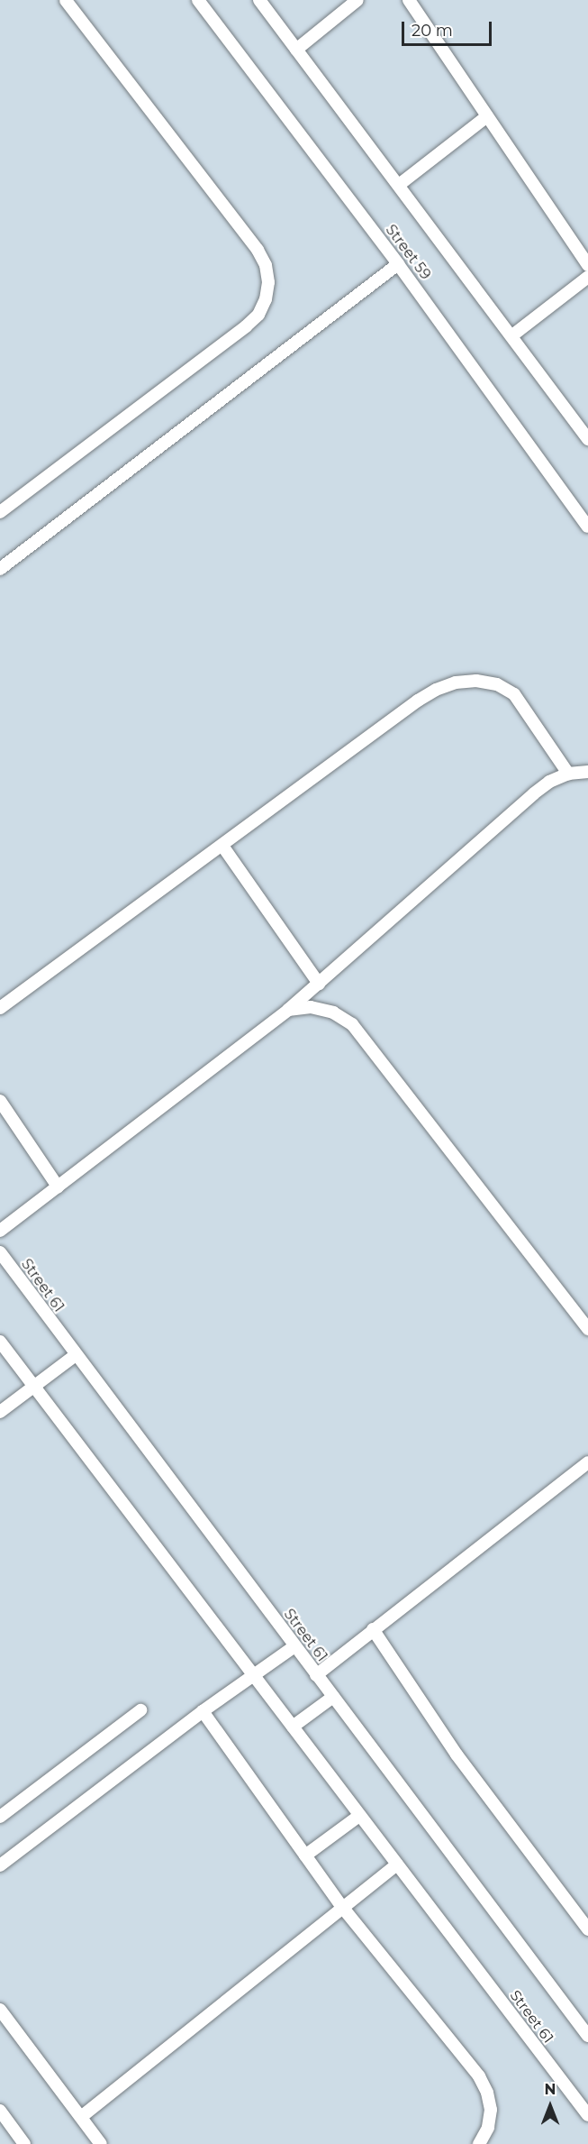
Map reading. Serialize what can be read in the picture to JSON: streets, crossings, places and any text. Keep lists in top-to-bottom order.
{
  "streets": {
    "lane": ["Street 59", "Street 61"]
  },
  "scale_bar": "20 m",
  "north": "top"
}
